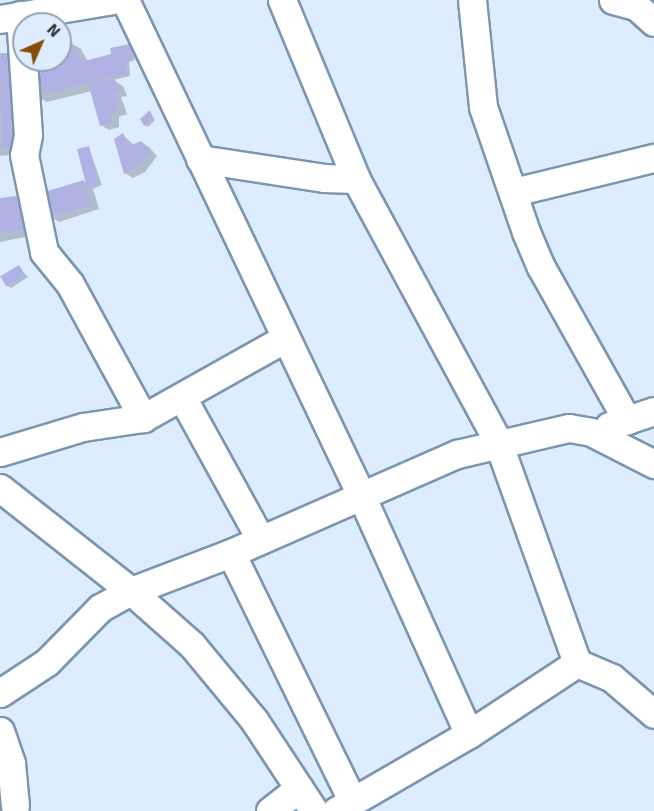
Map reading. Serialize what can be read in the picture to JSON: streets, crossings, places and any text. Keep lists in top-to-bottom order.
{
  "north": "top right"
}
